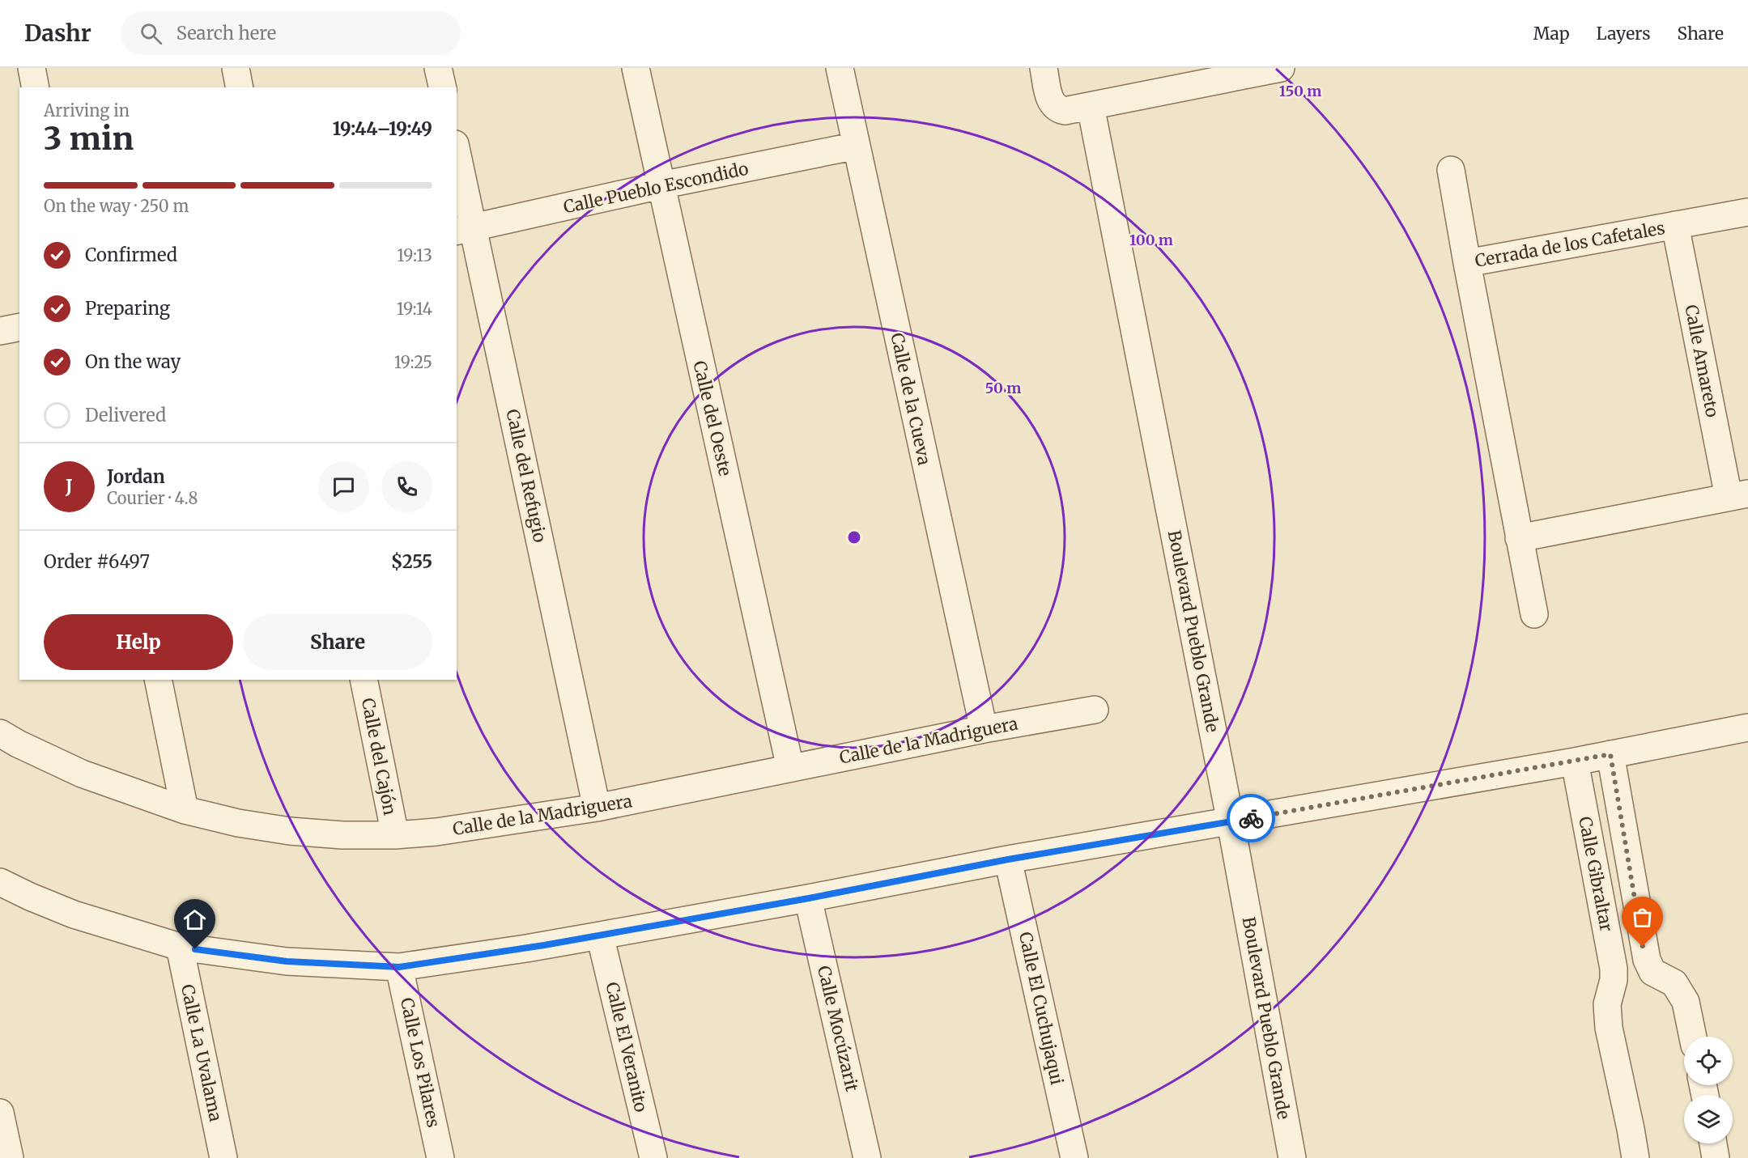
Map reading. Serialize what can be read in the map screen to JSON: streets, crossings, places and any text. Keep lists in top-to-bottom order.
{
  "streets": {
    "street": [
      "Calle Pueblo Escondido",
      "Cerrada de los Cafetales",
      "Calle Amareto",
      "Calle de la Cueva",
      "Calle del Oeste",
      "Calle del Refugio",
      "Boulevard Pueblo Grande",
      "Calle de la Madriguera",
      "Calle del Cajón",
      "Calle Gibraltar",
      "Calle El Cuchujaqui",
      "Calle Mocúzarit",
      "Calle El Veranito",
      "Calle La Uvalama",
      "Calle Los Pilares"
    ]
  },
  "crossings": [
    ["Calle Pueblo Escondido", "Calle de la Cueva"],
    ["Calle Pueblo Escondido", "Calle del Oeste"],
    ["Calle Pueblo Escondido", "Calle del Refugio"],
    ["Cerrada de los Cafetales", "Calle Amareto"],
    ["Calle de la Cueva", "Calle de la Madriguera"],
    ["Calle del Oeste", "Calle de la Madriguera"],
    ["Calle del Refugio", "Calle de la Madriguera"],
    ["Calle de la Madriguera", "Calle del Cajón"]
  ],
  "page": {
    "header": "Dashr",
    "search": "Search here",
    "nav": ["Map", "Layers", "Share"],
    "heading": ["3 min", "Arriving in", "19:44–19:49"],
    "panel": [
      "Jordan",
      "Courier · 4.8",
      "Order #6497",
      "$255"
    ],
    "bar": "On the way · 250 m",
    "list": [
      ["Confirmed", "19:13"],
      ["Preparing", "19:14"],
      ["On the way", "19:25"],
      "Delivered"
    ],
    "round": "J",
    "buttons": ["Help", "Share"]
  },
  "rings": ["150 m", "100 m", "50 m"]
}
